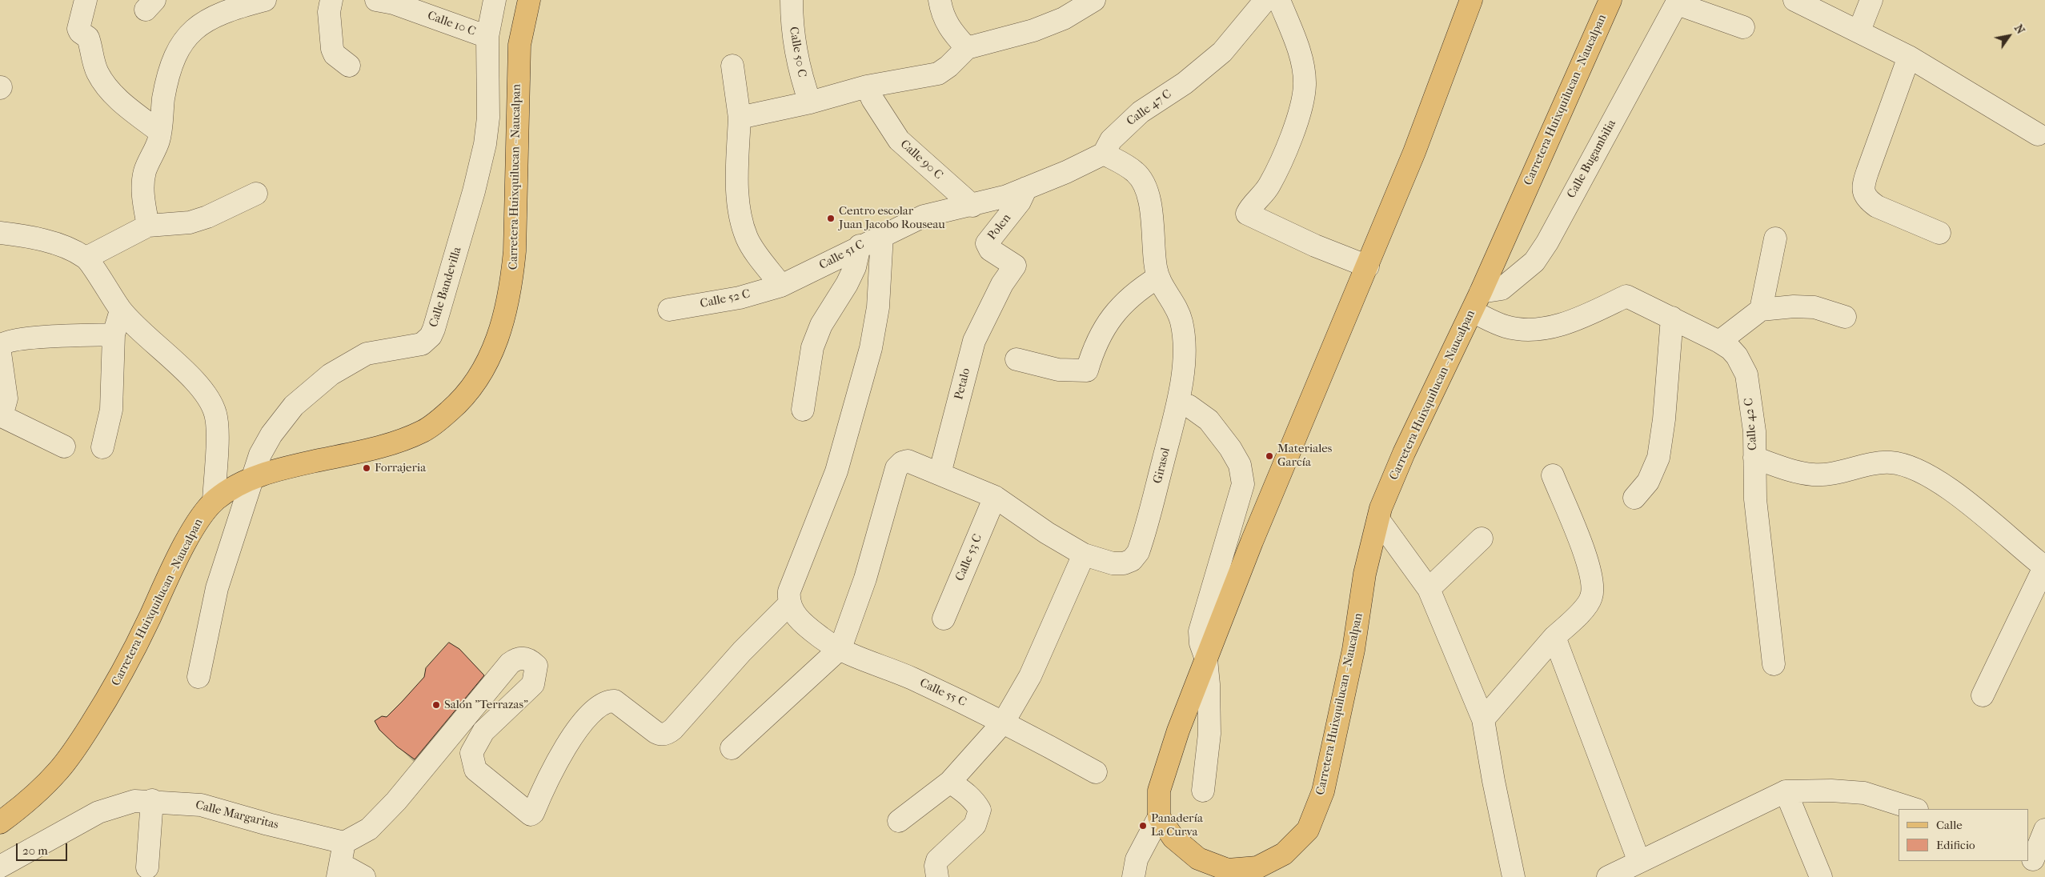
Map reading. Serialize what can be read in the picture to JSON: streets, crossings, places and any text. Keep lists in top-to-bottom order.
{
  "streets": {
    "main road": ["Carretera Huixquilucan - Naucalpan"],
    "street": [
      "Calle 10 C",
      "Calle 50 C",
      "Calle 47 C",
      "Calle Bugambilia",
      "Calle 90 C",
      "Polen",
      "Calle 51 C",
      "Calle Bandevilla",
      "Calle 52 C",
      "Petalo",
      "Calle 42 C",
      "Girasol",
      "Calle 53 C",
      "Calle 55 C",
      "Calle Margaritas"
    ]
  },
  "crossings": [
    ["Calle 10 C", "Calle Bandevilla"],
    ["Carretera Huixquilucan - Naucalpan", "Calle Bugambilia"],
    ["Carretera Huixquilucan - Naucalpan", "Calle Bandevilla"],
    ["Carretera Huixquilucan - Naucalpan", "Calle 42 C"],
    ["Calle 90 C", "Calle 51 C"],
    ["Polen", "Petalo"],
    ["Calle 51 C", "Calle 52 C"],
    ["Petalo", "Girasol"],
    ["Girasol", "Calle 53 C"],
    ["Girasol", "Calle 55 C"]
  ],
  "places": [
    "Centro escolar Juan Jacobo Rouseau",
    "Materiales García",
    "Forrajeria",
    "Salón \"Terrazas\"",
    "Panadería La Curva"
  ],
  "legend": ["Calle", "Edificio"],
  "scale_bar": "20 m",
  "north": "top right"
}
